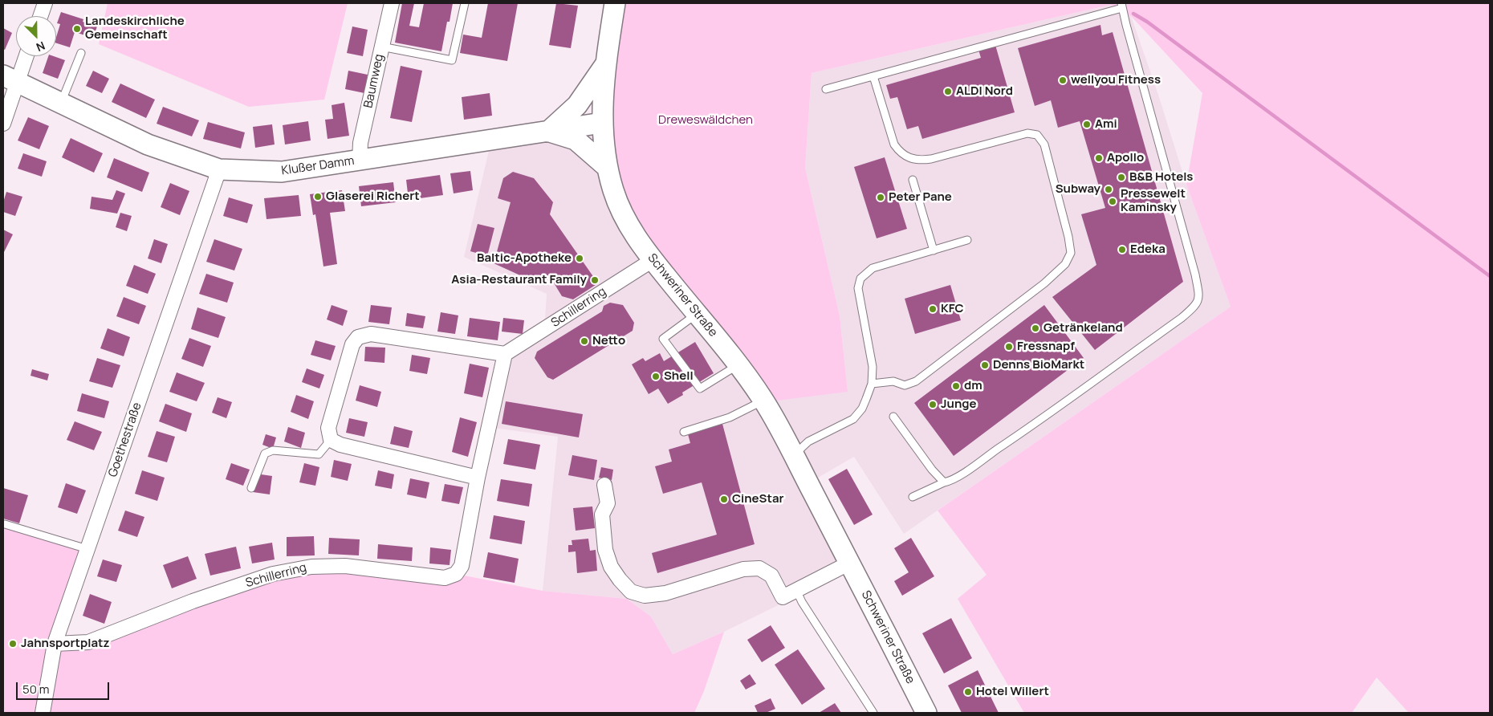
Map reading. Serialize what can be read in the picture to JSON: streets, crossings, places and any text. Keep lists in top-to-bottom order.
{
  "streets": {
    "main road": ["Klußer Damm", "Schweriner Straße"],
    "street": ["Baumweg", "Schillerring", "Goethestraße"]
  },
  "crossings": [
    ["Baumweg", "Klußer Damm"],
    ["Klußer Damm", "Schweriner Straße"],
    ["Klußer Damm", "Goethestraße"],
    ["Schweriner Straße", "Schillerring"],
    ["Schillerring", "Goethestraße"]
  ],
  "parks": ["Dreweswäldchen"],
  "places": [
    "Landeskirchliche Gemeinschaft",
    "wellyou Fitness",
    "ALDI Nord",
    "Ami",
    "Apollo",
    "B&B Hotels",
    "Subway",
    "Glaserei Richert",
    "Peter Pane",
    "Pressewelt Kaminsky",
    "Edeka",
    "Baltic-Apotheke",
    "Asia-Restaurant Family",
    "KFC",
    "Getränkeland",
    "Netto",
    "Fressnapf",
    "Denns BioMarkt",
    "Shell",
    "dm",
    "Junge",
    "CineStar",
    "Jahnsportplatz",
    "Hotel Willert"
  ],
  "scale_bar": "50 m",
  "north": "bottom right"
}
